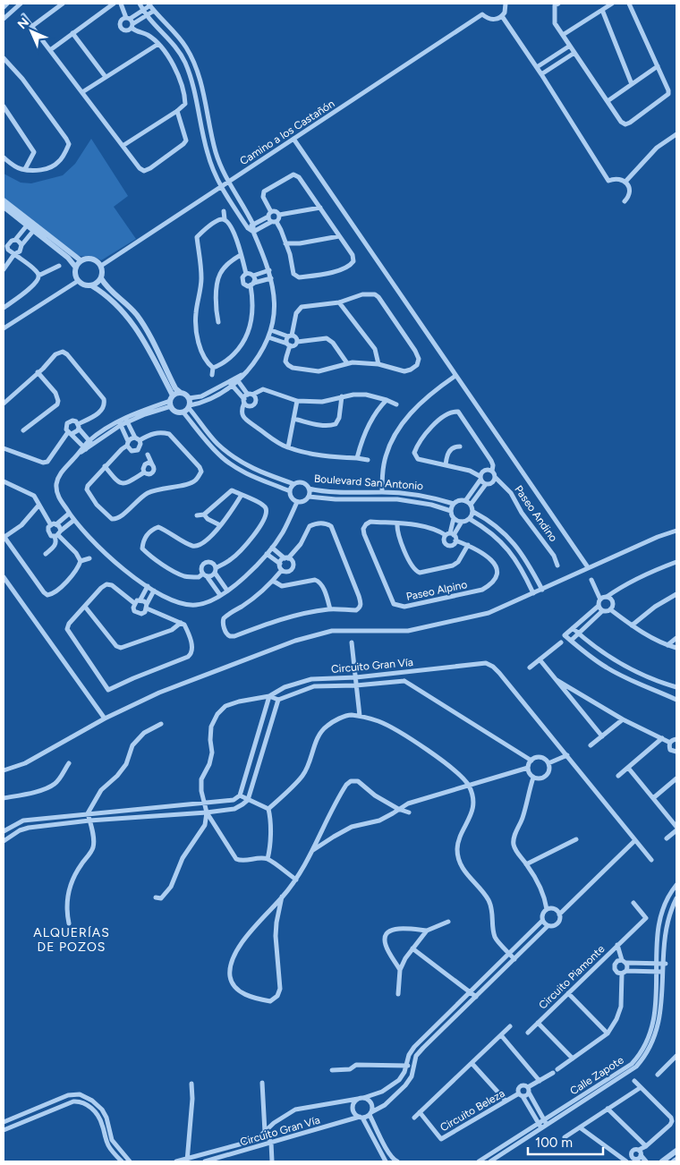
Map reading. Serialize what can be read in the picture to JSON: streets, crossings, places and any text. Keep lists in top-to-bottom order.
{
  "streets": {
    "street": [
      "Camino a los Castañón",
      "Boulevard San Antonio",
      "Paseo Andino",
      "Paseo Alpino",
      "Circuito Gran Vía",
      "Circuito Piamonte",
      "Calle Zapote",
      "Circuito Beleza"
    ]
  },
  "crossings": [
    ["Calle Zapote", "Circuito Beleza"]
  ],
  "districts": ["ALQUERÍAS DE POZOS"],
  "scale_bar": "100 m",
  "north": "top left"
}
